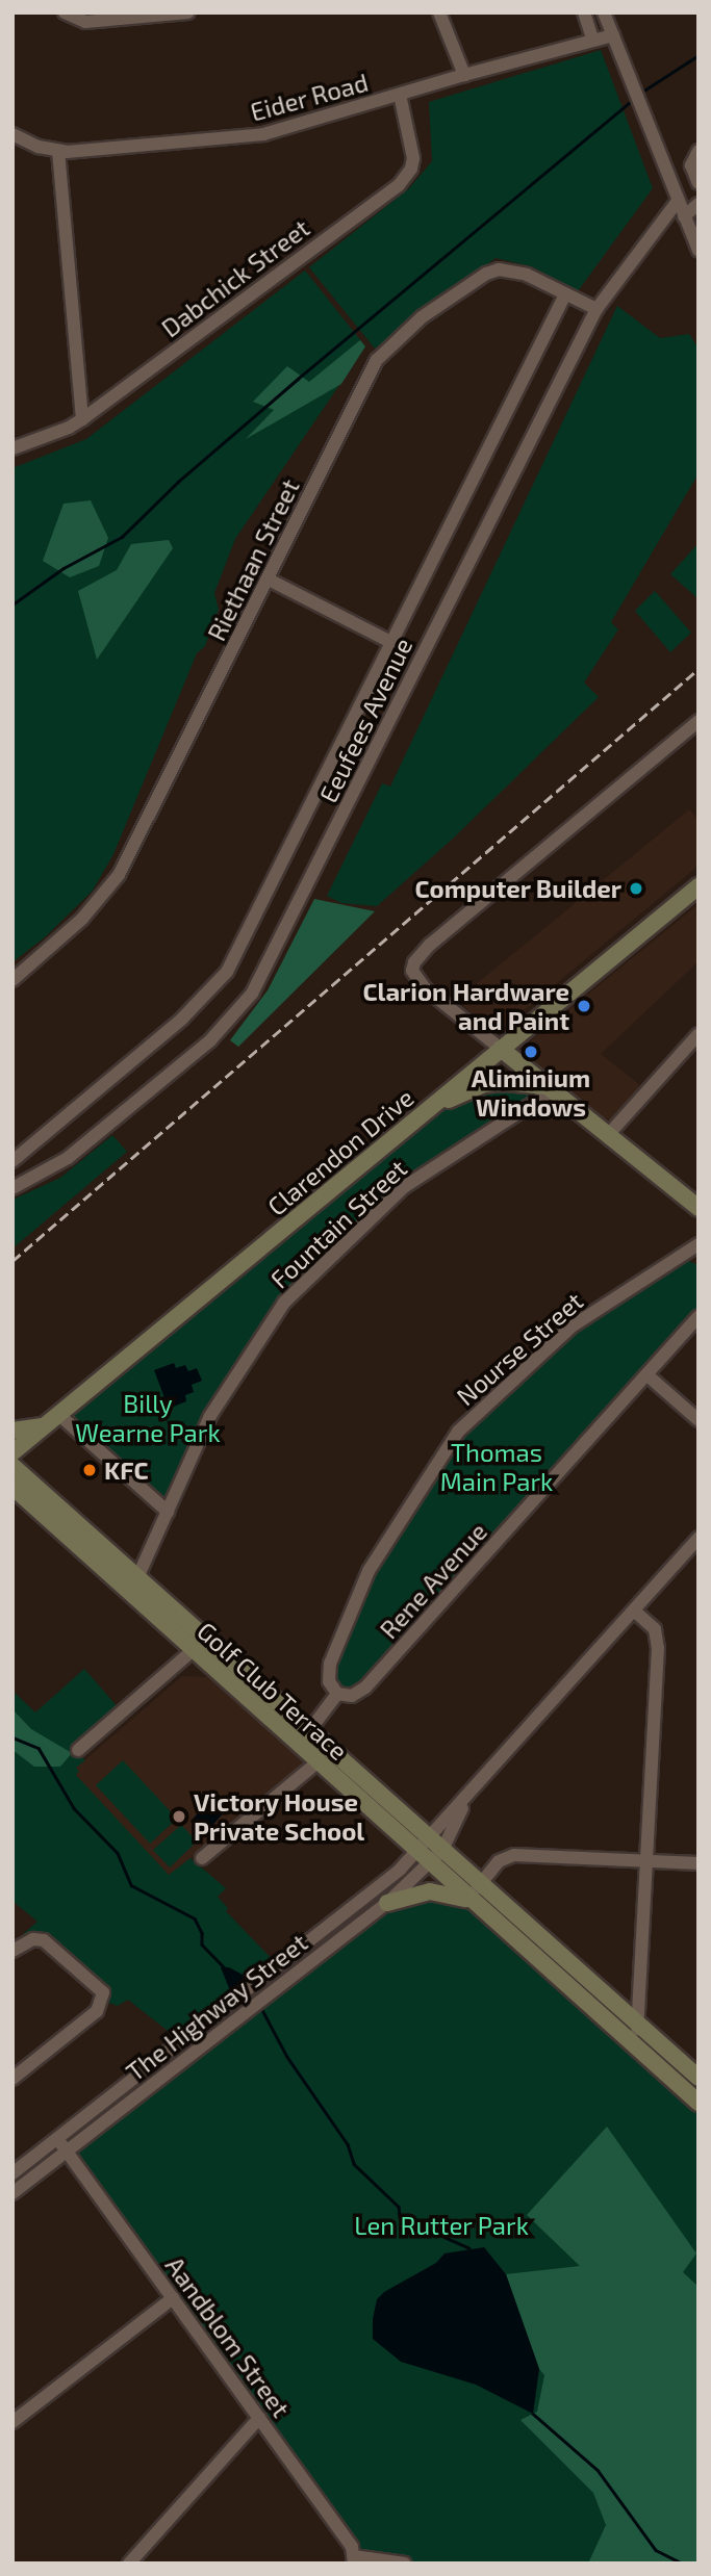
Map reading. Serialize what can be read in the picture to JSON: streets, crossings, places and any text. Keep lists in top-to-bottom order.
{
  "streets": {
    "street": [
      "Eider Road",
      "Dabchick Street",
      "Riethaan Street",
      "Eeufees Avenue",
      "Clarendon Drive",
      "Fountain Street",
      "Nourse Street",
      "Rene Avenue",
      "Golf Club Terrace",
      "The Highway Street",
      "Aandblom Street"
    ]
  },
  "crossings": [
    ["Eider Road", "Dabchick Street"],
    ["Riethaan Street", "Eeufees Avenue"],
    ["Fountain Street", "Golf Club Terrace"],
    ["Nourse Street", "Rene Avenue"],
    ["Golf Club Terrace", "The Highway Street"],
    ["The Highway Street", "Aandblom Street"]
  ],
  "parks": ["Billy Wearne Park", "Thomas Main Park", "Len Rutter Park"],
  "places": [
    "Computer Builder",
    "Clarion Hardware and Paint",
    "Aliminium Windows",
    "KFC",
    "Victory House Private School"
  ]
}
